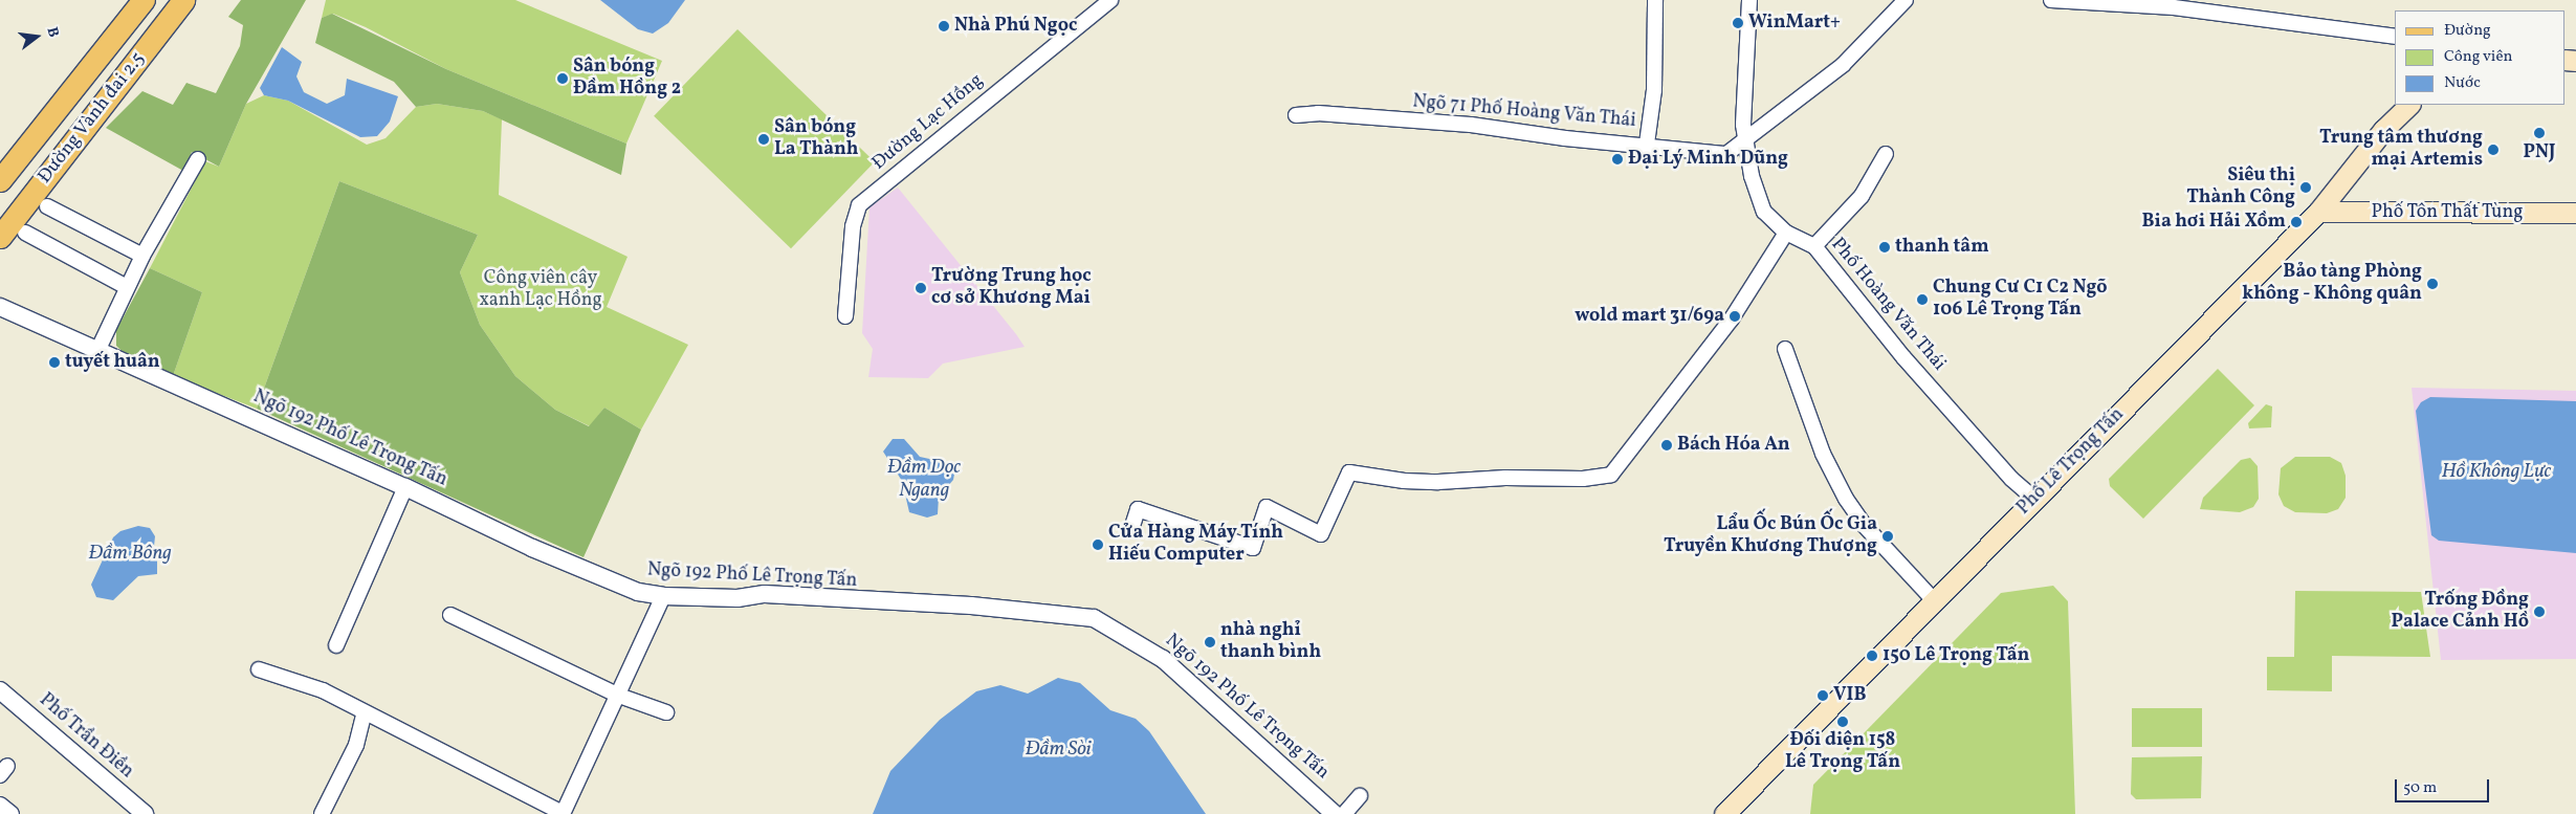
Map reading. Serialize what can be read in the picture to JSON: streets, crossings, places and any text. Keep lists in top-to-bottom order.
{
  "streets": {
    "main road": ["Đường Vành đai 2.5", "Phố Tôn Thất Tùng", "Phố Lê Trọng Tấn"],
    "street": [
      "Ngõ 71 Phố Hoàng Văn Thái",
      "Đường Lạc Hồng",
      "Phố Hoàng Văn Thái",
      "Ngõ 192 Phố Lê Trọng Tấn",
      "Phố Trần Điền"
    ]
  },
  "crossings": [
    ["Ngõ 71 Phố Hoàng Văn Thái", "Phố Hoàng Văn Thái"],
    ["Phố Tôn Thất Tùng", "Phố Lê Trọng Tấn"],
    ["Phố Hoàng Văn Thái", "Phố Lê Trọng Tấn"]
  ],
  "water": [
    "Đầm Dọc Ngang",
    "Hồ Không Lực",
    "Đầm Bông",
    "Đầm Sòi"
  ],
  "parks": ["Công viên cây xanh Lạc Hồng"],
  "places": [
    "WinMart+",
    "Nhà Phú Ngọc",
    "Sân bóng Đầm Hồng 2",
    "PNJ",
    "Sân bóng La Thành",
    "Trung tâm thương mại Artemis",
    "Đại Lý Minh Dũng",
    "Siêu thị Thành Công",
    "Bia hơi Hải Xồm",
    "thanh tâm",
    "Bảo tàng Phòng không - Không quân",
    "Trường Trung học cơ sở Khương Mai",
    "Chung Cư C1 C2 Ngõ 106 Lê Trọng Tấn",
    "wold mart 31/69a",
    "tuyết huân",
    "Bách Hóa An",
    "Lẩu Ốc Bún Ốc Gia Truyền Khương Thượng",
    "Cửa Hàng Máy Tính Hiếu Computer",
    "Trống Đồng Palace Cảnh Hồ",
    "nhà nghỉ thanh bình",
    "150 Lê Trọng Tấn",
    "VIB",
    "Đối diện 158 Lê Trọng Tấn"
  ],
  "legend": ["Đường", "Công viên", "Nước"],
  "scale_bar": "50 m",
  "north": "right"
}
